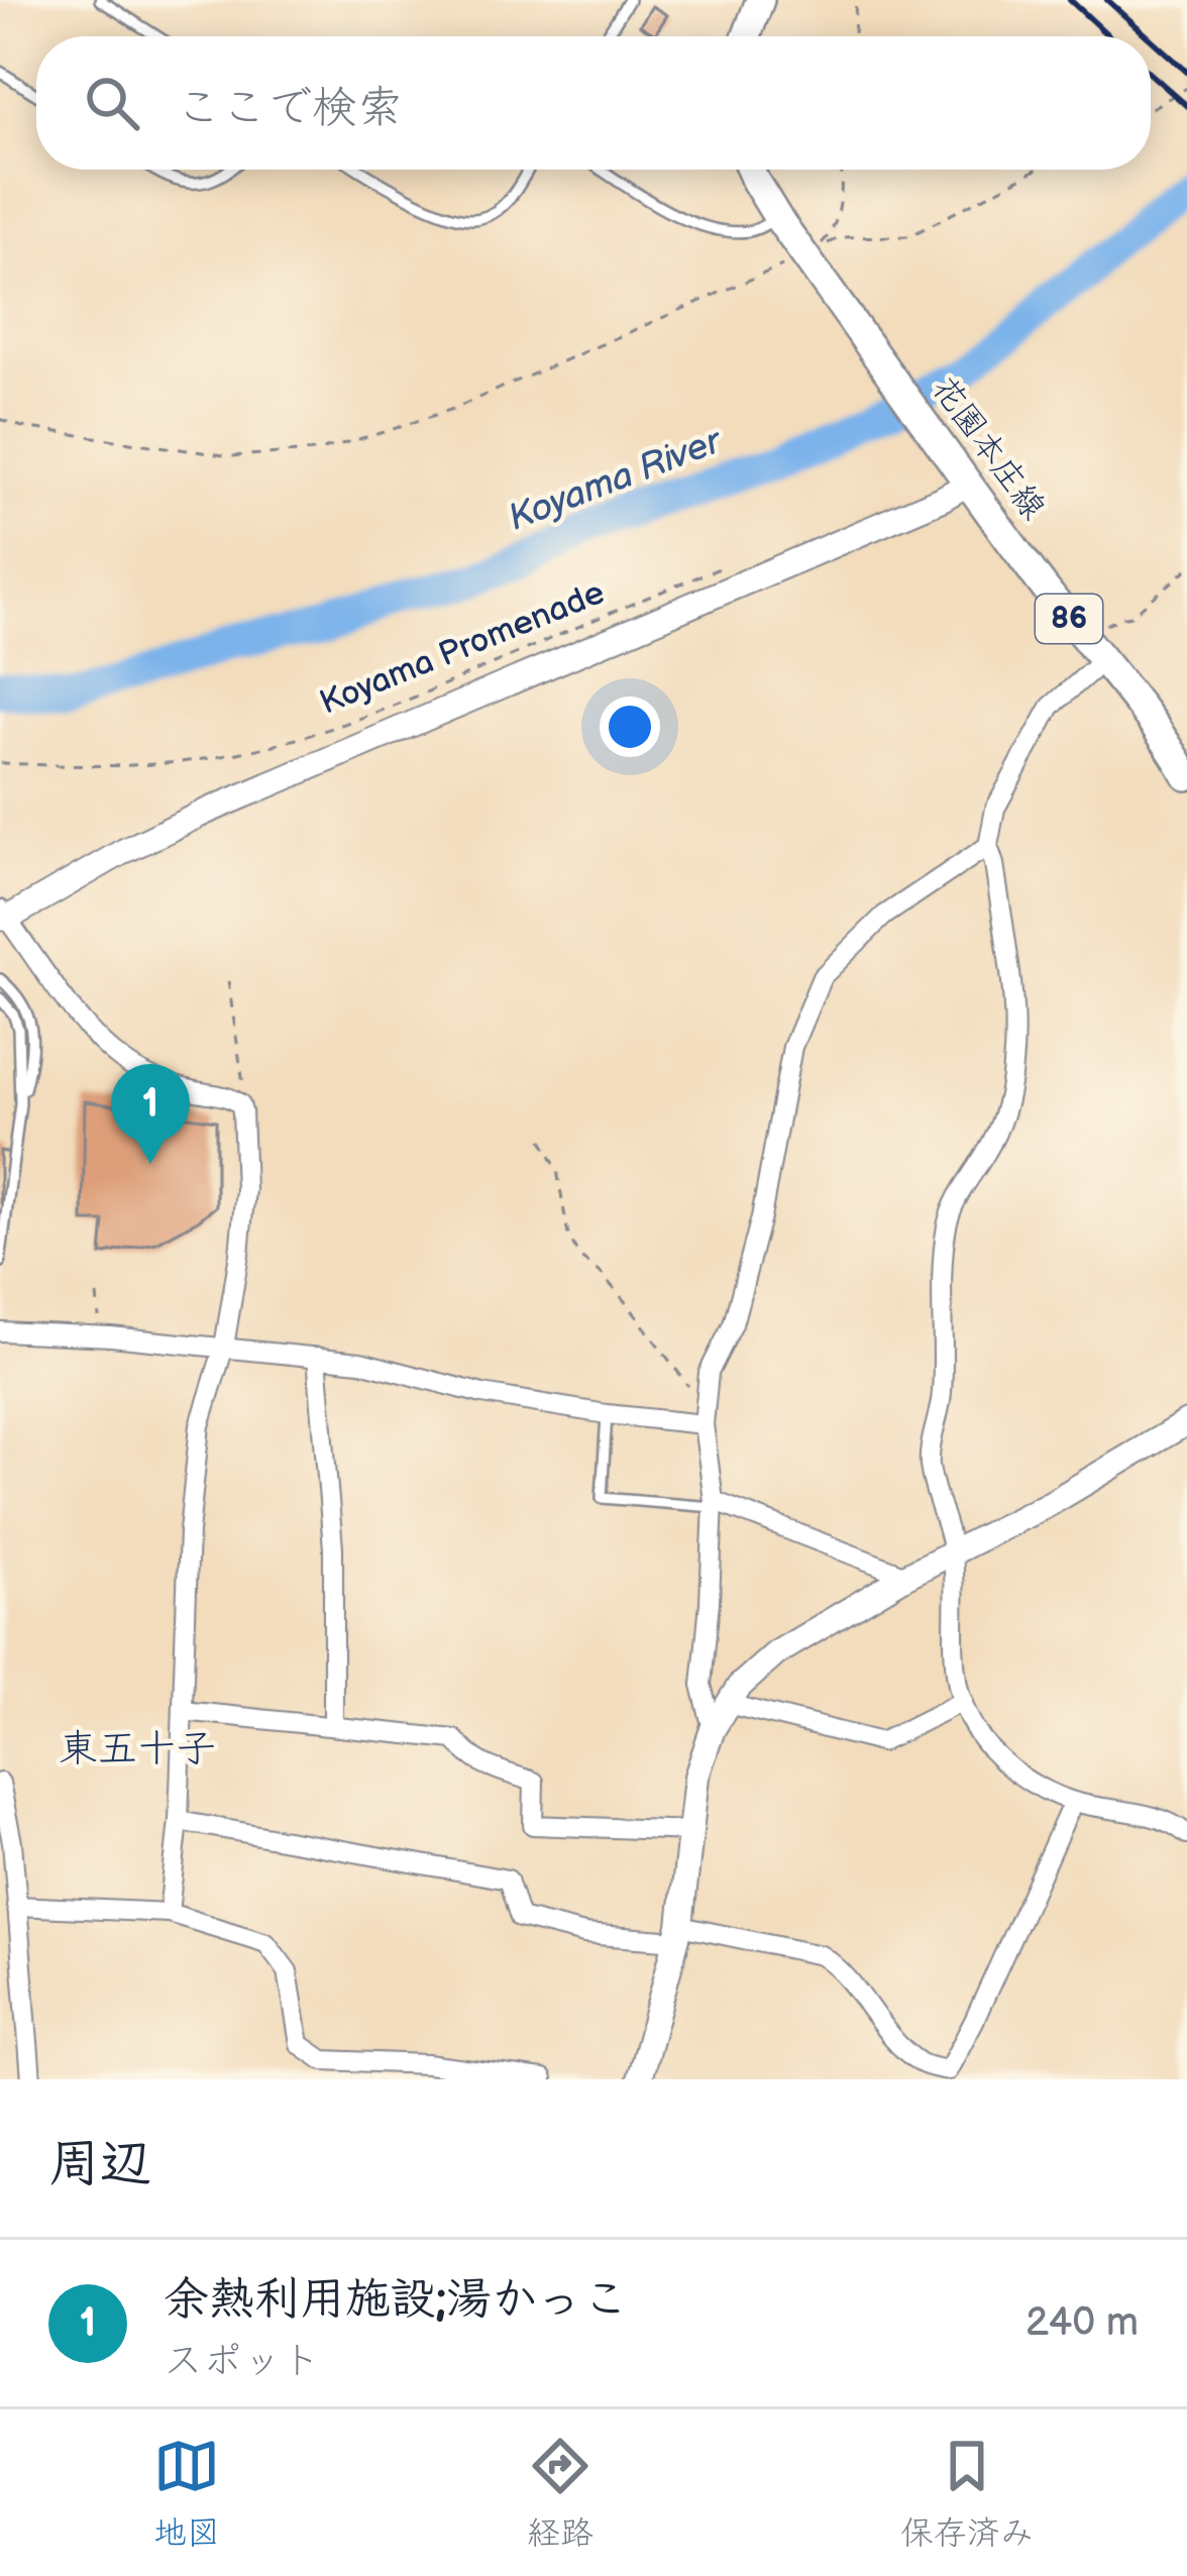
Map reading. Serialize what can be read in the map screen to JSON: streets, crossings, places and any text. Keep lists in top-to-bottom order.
{
  "streets": {
    "main road": ["花園本庄線", "86"],
    "path": ["Koyama Promenade"]
  },
  "districts": ["東五十子"],
  "water": ["Koyama River"],
  "page": {
    "search": "ここで検索",
    "pins": "1",
    "heading": "周辺",
    "list": [
      {
        "mark": "1",
        "name": "余熱利用施設;湯かっこ",
        "note": "スポット",
        "value": "240 m"
      }
    ],
    "nav": ["地図", "経路", "保存済み"]
  }
}
